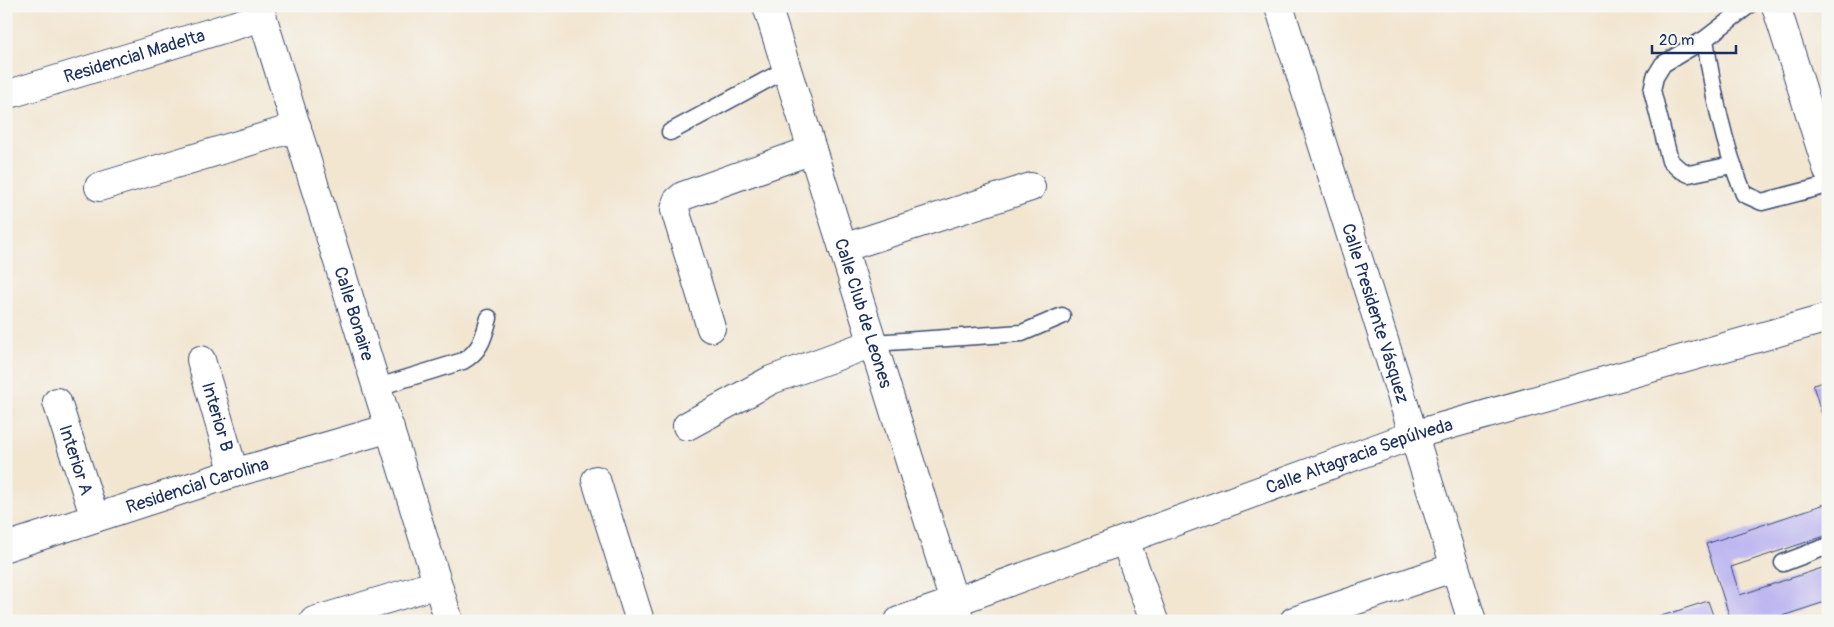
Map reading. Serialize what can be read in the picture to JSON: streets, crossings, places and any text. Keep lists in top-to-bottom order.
{
  "streets": {
    "street": [
      "Residencial Madelta",
      "Calle Bonaire",
      "Calle Club de Leones",
      "Calle Presidente Vásquez",
      "Interior B",
      "Calle Altagracia Sepúlveda",
      "Interior A",
      "Residencial Carolina"
    ]
  },
  "crossings": [
    ["Residencial Madelta", "Calle Bonaire"],
    ["Calle Bonaire", "Residencial Carolina"],
    ["Calle Club de Leones", "Calle Altagracia Sepúlveda"],
    ["Calle Presidente Vásquez", "Calle Altagracia Sepúlveda"],
    ["Interior B", "Residencial Carolina"],
    ["Interior A", "Residencial Carolina"]
  ],
  "scale_bar": "20 m"
}
